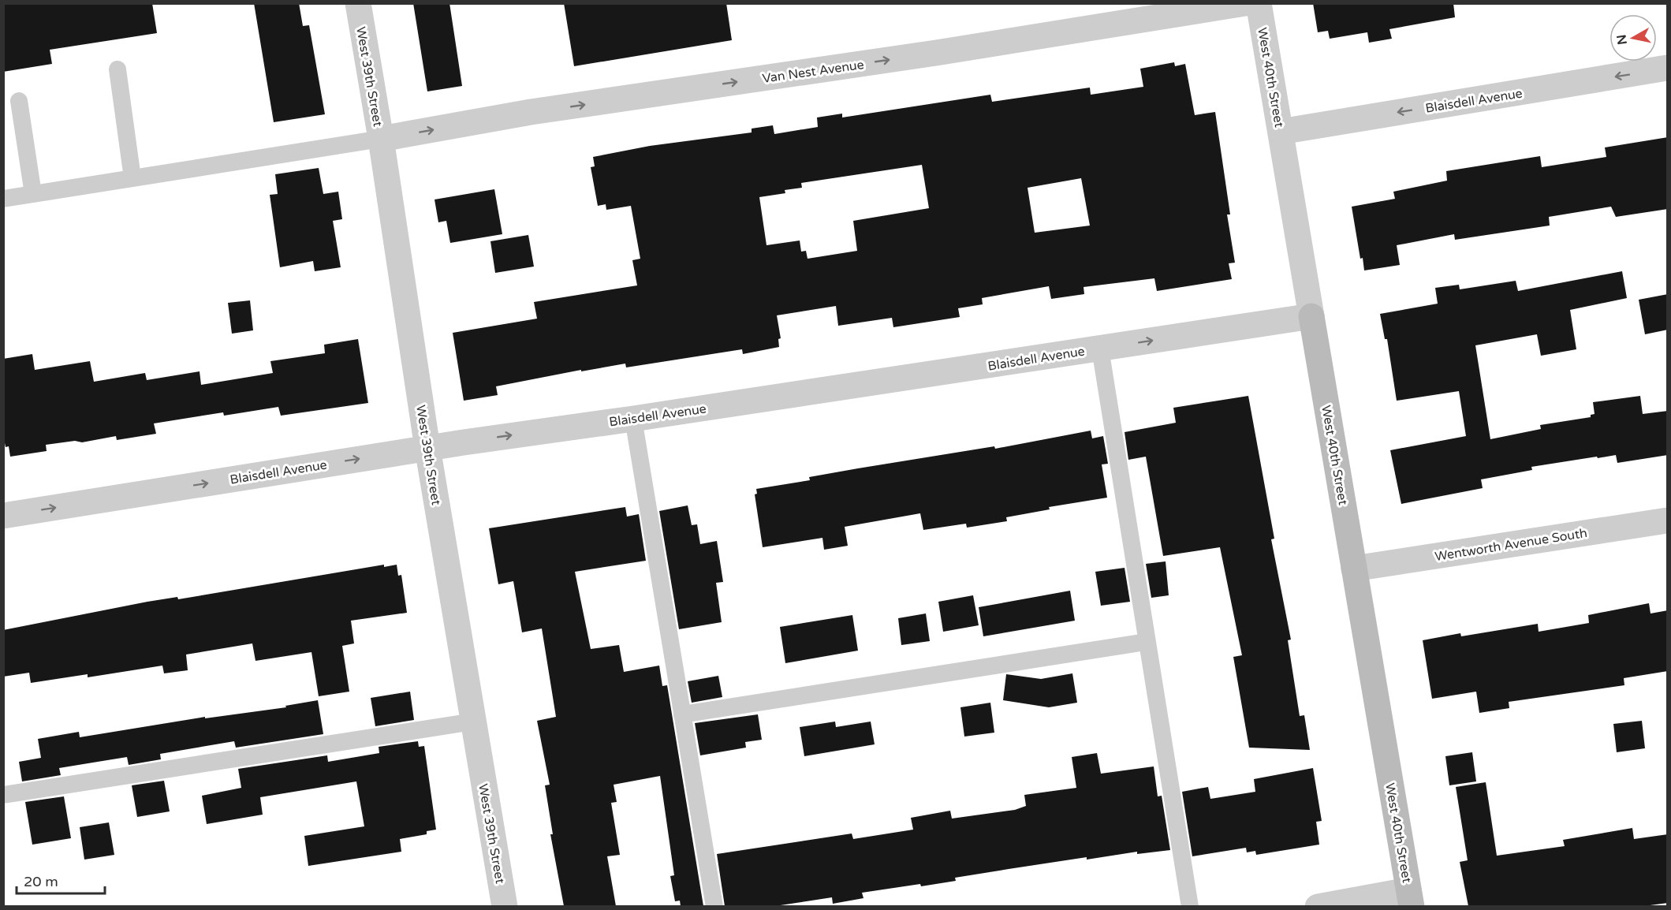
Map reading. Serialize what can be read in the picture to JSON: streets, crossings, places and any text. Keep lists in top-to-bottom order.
{
  "streets": {
    "street": [
      "Van Nest Avenue",
      "West 39th Street",
      "West 40th Street",
      "Blaisdell Avenue",
      "Wentworth Avenue South"
    ]
  },
  "crossings": [
    ["Van Nest Avenue", "West 39th Street"],
    ["West 39th Street", "Blaisdell Avenue"],
    ["West 40th Street", "Blaisdell Avenue"],
    ["West 40th Street", "Wentworth Avenue South"]
  ],
  "one_way": ["Van Nest Avenue"],
  "scale_bar": "20 m",
  "north": "left"
}
